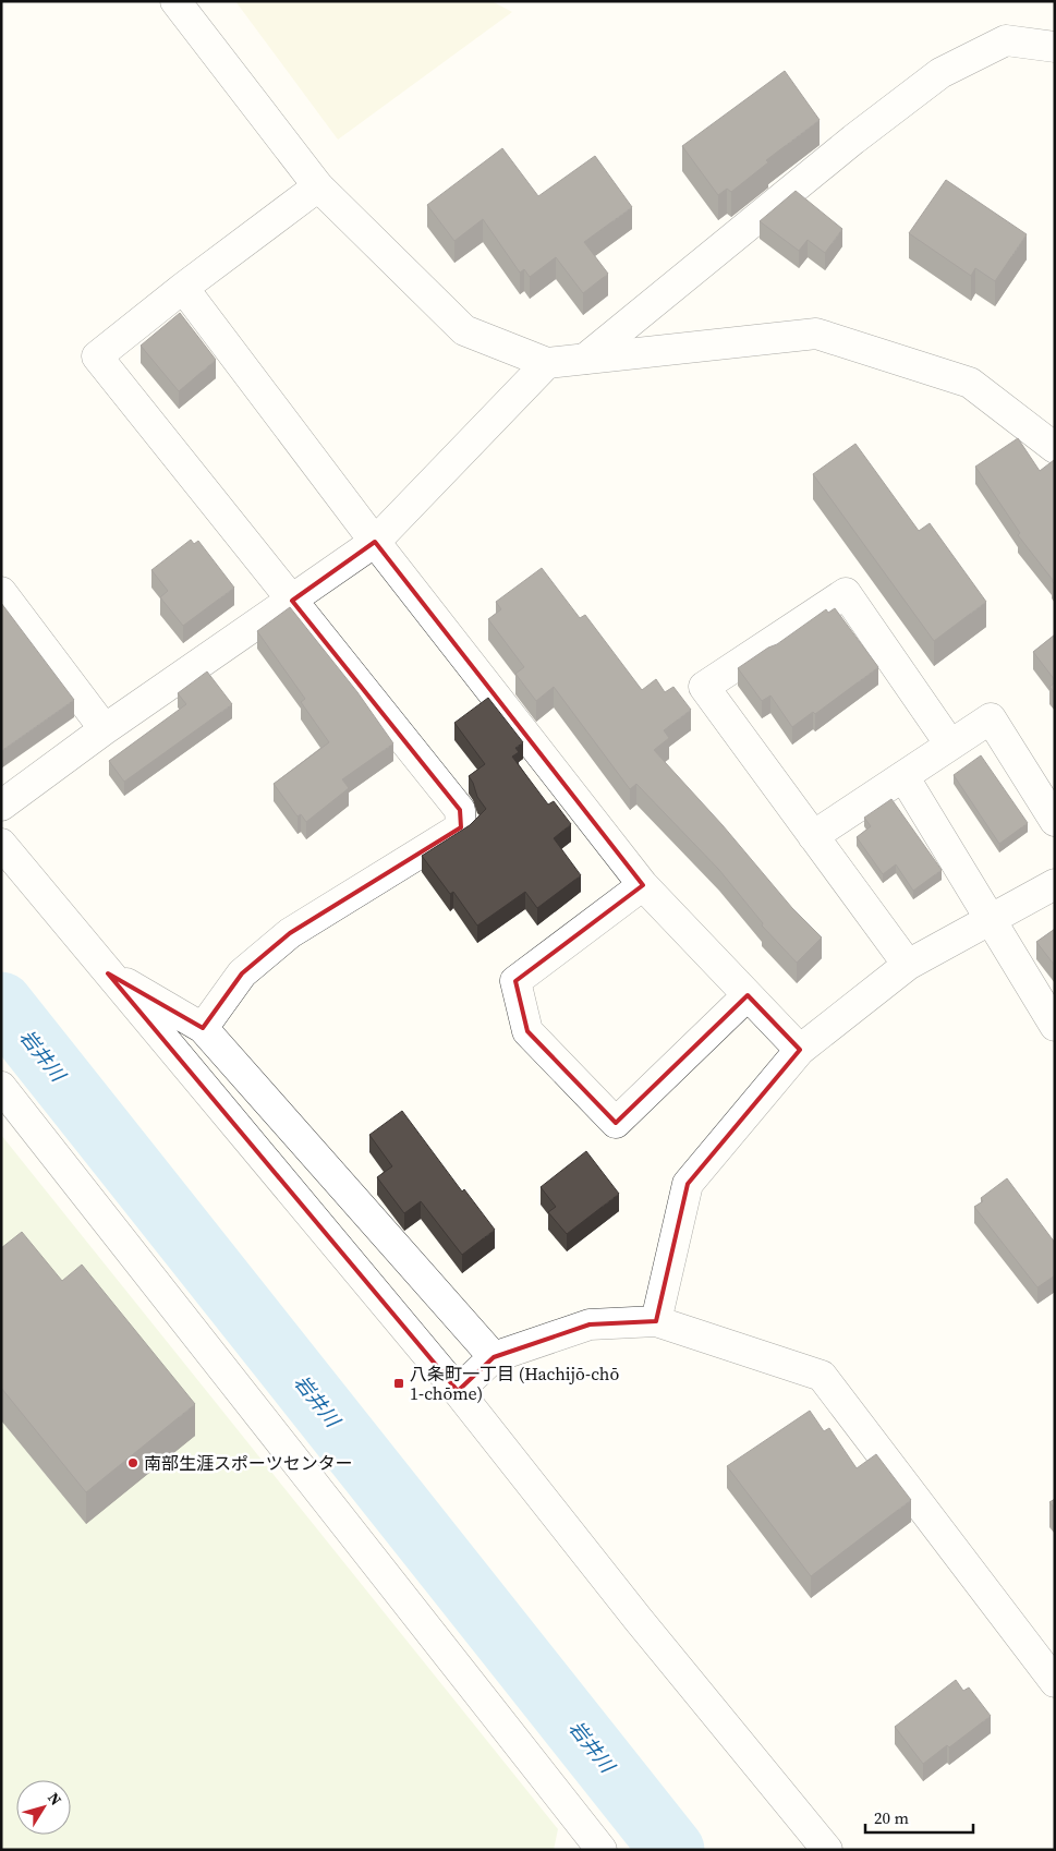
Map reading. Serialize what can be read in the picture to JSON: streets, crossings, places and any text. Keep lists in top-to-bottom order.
{
  "water": ["岩井川"],
  "places": {
    "transit": ["八条町一丁目 (Hachijō-chō 1-chōme)"],
    "other": ["南部生涯スポーツセンター"]
  },
  "scale_bar": "20 m",
  "north": "top right"
}
